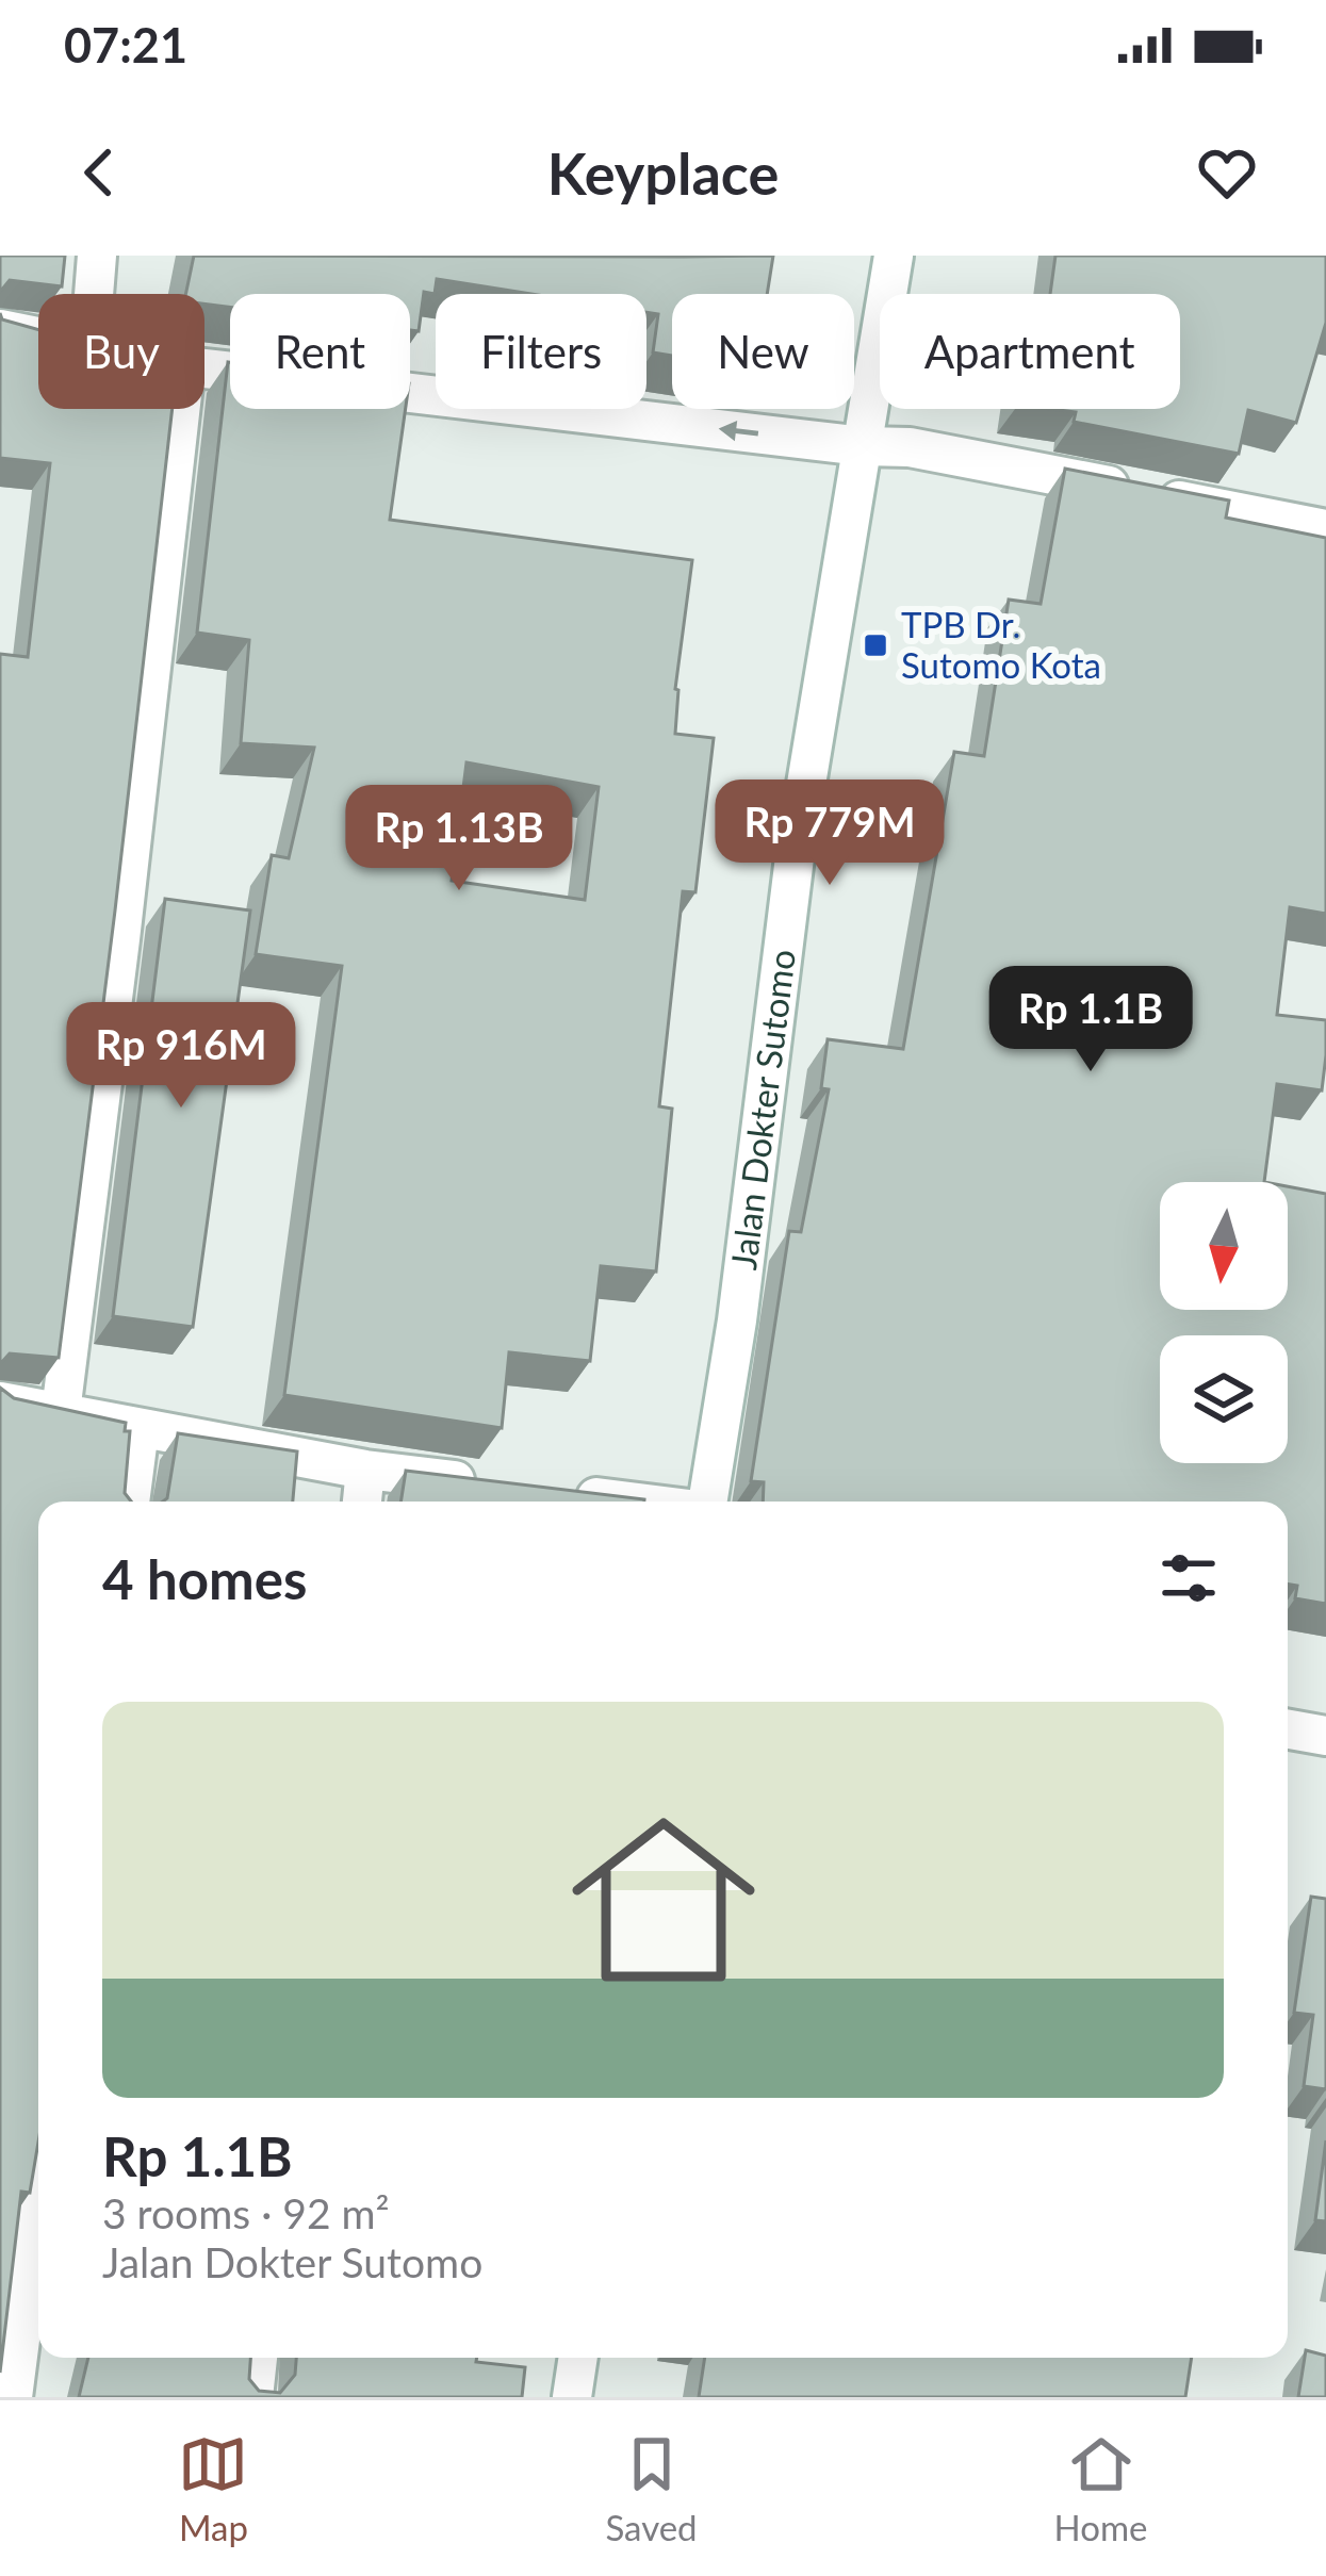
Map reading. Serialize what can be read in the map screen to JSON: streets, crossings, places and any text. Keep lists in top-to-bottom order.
{
  "streets": {
    "street": ["Jalan Dokter Sutomo"]
  },
  "places": {
    "transit": ["TPB Dr. Sutomo Kota"]
  },
  "north": "bottom",
  "page": {
    "status": "07:21",
    "header": "Keyplace",
    "chip": [
      "Buy",
      "Rent",
      "Filters",
      "New",
      "Apartment"
    ],
    "price": [
      "Rp 779M",
      "Rp 1.13B",
      "Rp 1.1B",
      "Rp 916M"
    ],
    "heading": "4 homes",
    "list": [
      {
        "name": "Rp 1.1B",
        "note": "3 rooms · 92 m² · Jalan Dokter Sutomo"
      }
    ],
    "tabs": ["Map", "Saved", "Home"]
  }
}
